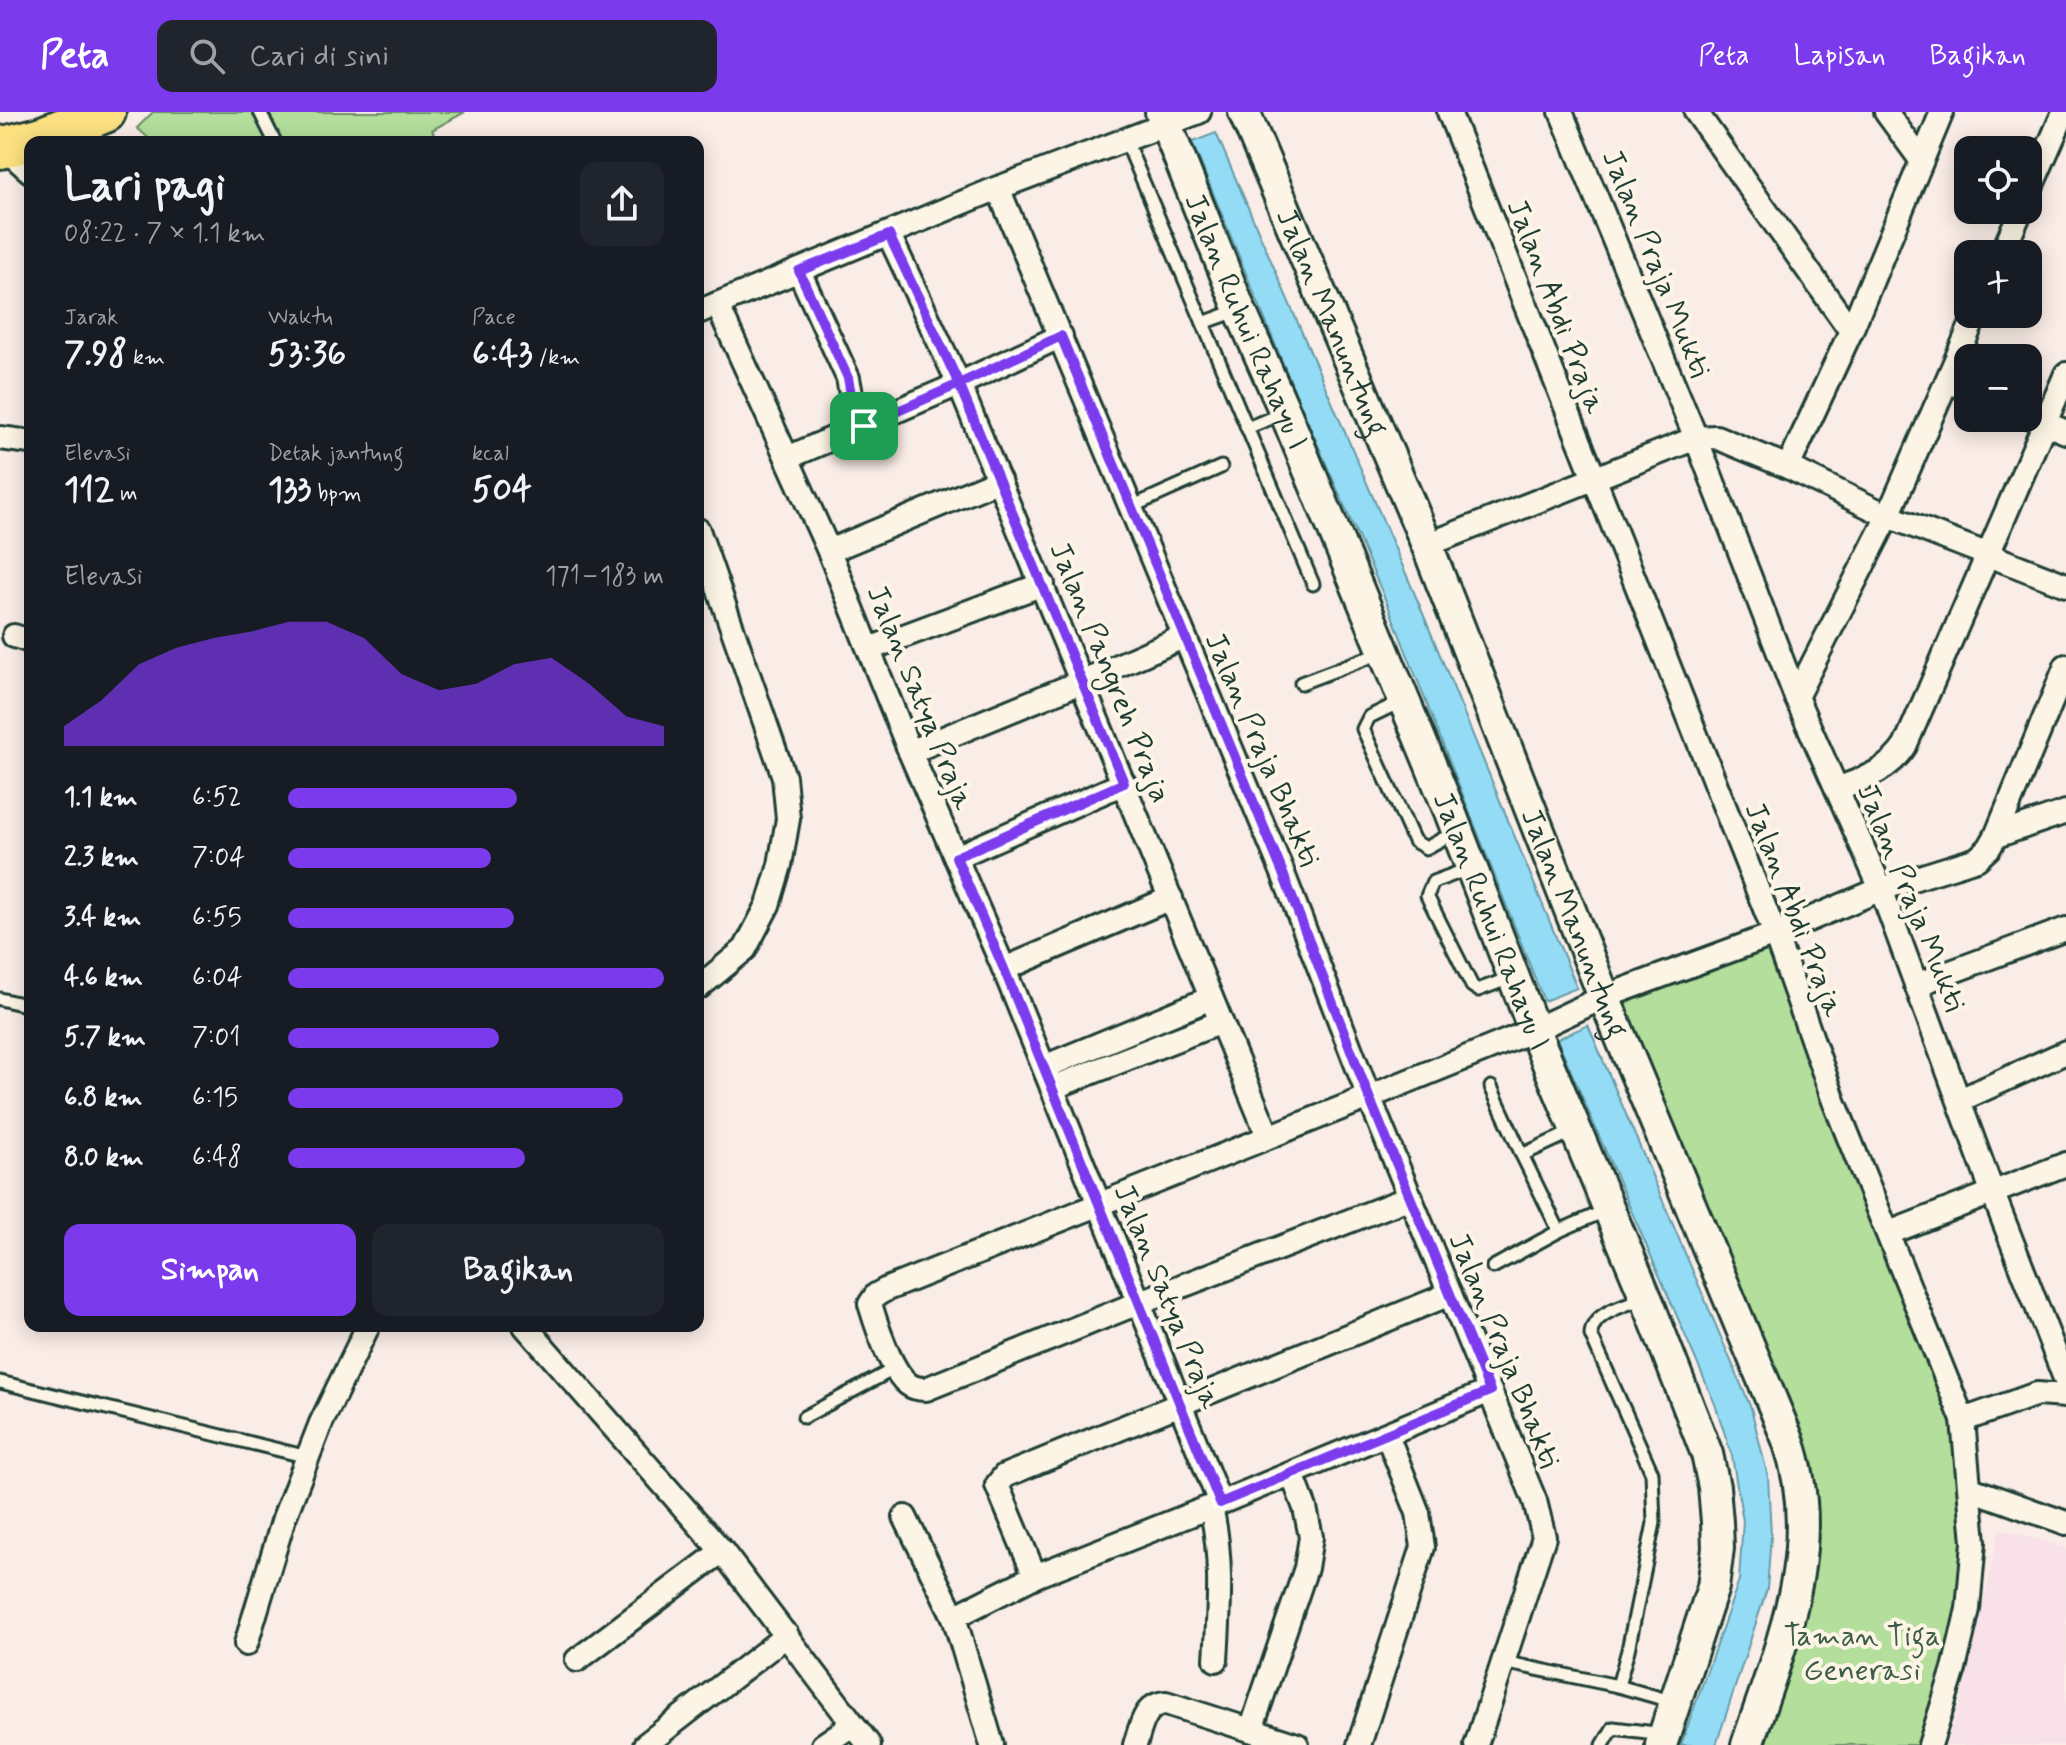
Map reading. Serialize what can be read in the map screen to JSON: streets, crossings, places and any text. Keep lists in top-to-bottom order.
{
  "streets": {
    "street": [
      "Jalan Praja Mukti",
      "Jalan Abdi Praja",
      "Jalan Manuntung",
      "Jalan Ruhui Rahayu I",
      "Jalan Pangreh Praja",
      "Jalan Satya Praja",
      "Jalan Praja Bhakti"
    ]
  },
  "parks": ["Taman Tiga Generasi"],
  "page": {
    "header": "Peta",
    "search": "Cari di sini",
    "nav": ["Peta", "Lapisan", "Bagikan"],
    "map_buttons": ["+", "−"],
    "heading": ["Lari pagi", "08:22 · 7 × 1.1 km"],
    "stats": [
      ["Jarak", "7.98 km"],
      ["Waktu", "53:36"],
      ["Pace", "6:43 /km"],
      ["Elevasi", "112 m"],
      ["Detak jantung", "133 bpm"],
      ["kcal", "504"]
    ],
    "chart": ["Elevasi", "171–183 m"],
    "list": [
      {
        "name": "1.1 km",
        "note": "6:52"
      },
      {
        "name": "2.3 km",
        "note": "7:04"
      },
      {
        "name": "3.4 km",
        "note": "6:55"
      },
      {
        "name": "4.6 km",
        "note": "6:04"
      },
      {
        "name": "5.7 km",
        "note": "7:01"
      },
      {
        "name": "6.8 km",
        "note": "6:15"
      },
      {
        "name": "8.0 km",
        "note": "6:48"
      }
    ],
    "buttons": ["Simpan", "Bagikan"]
  }
}
